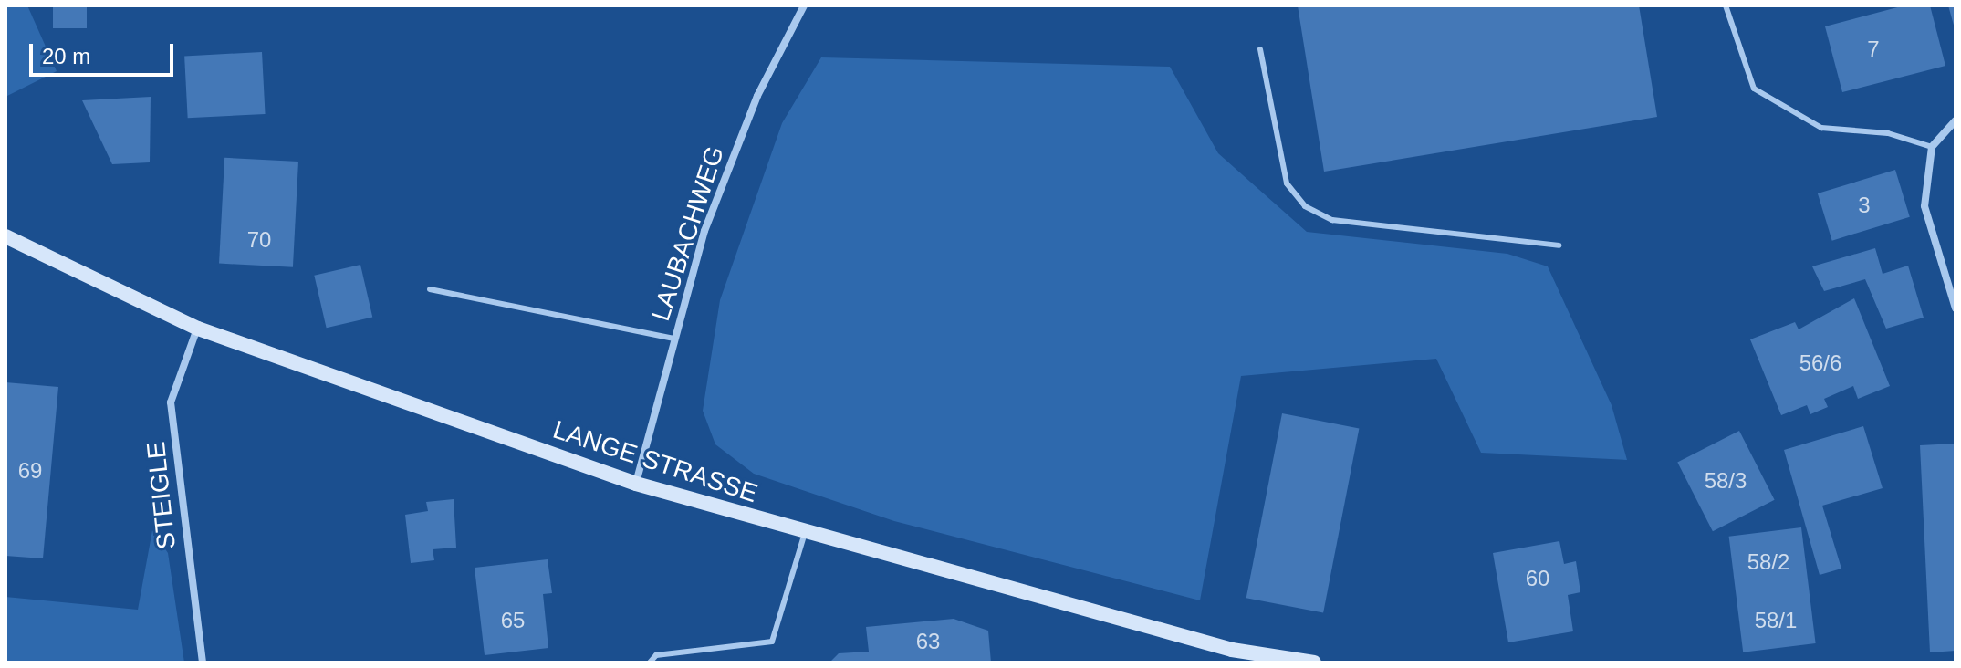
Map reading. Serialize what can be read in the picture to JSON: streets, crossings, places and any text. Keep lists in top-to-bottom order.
{
  "streets": {
    "street": ["LAUBACHWEG", "LANGE STRASSE", "STEIGLE"]
  },
  "crossings": [
    ["LAUBACHWEG", "LANGE STRASSE"],
    ["LANGE STRASSE", "STEIGLE"]
  ],
  "house_numbers": [
    "7",
    "3",
    "70",
    "56/6",
    "69",
    "58/3",
    "58/2",
    "60",
    "65",
    "58/1",
    "63"
  ],
  "scale_bar": "20 m"
}
